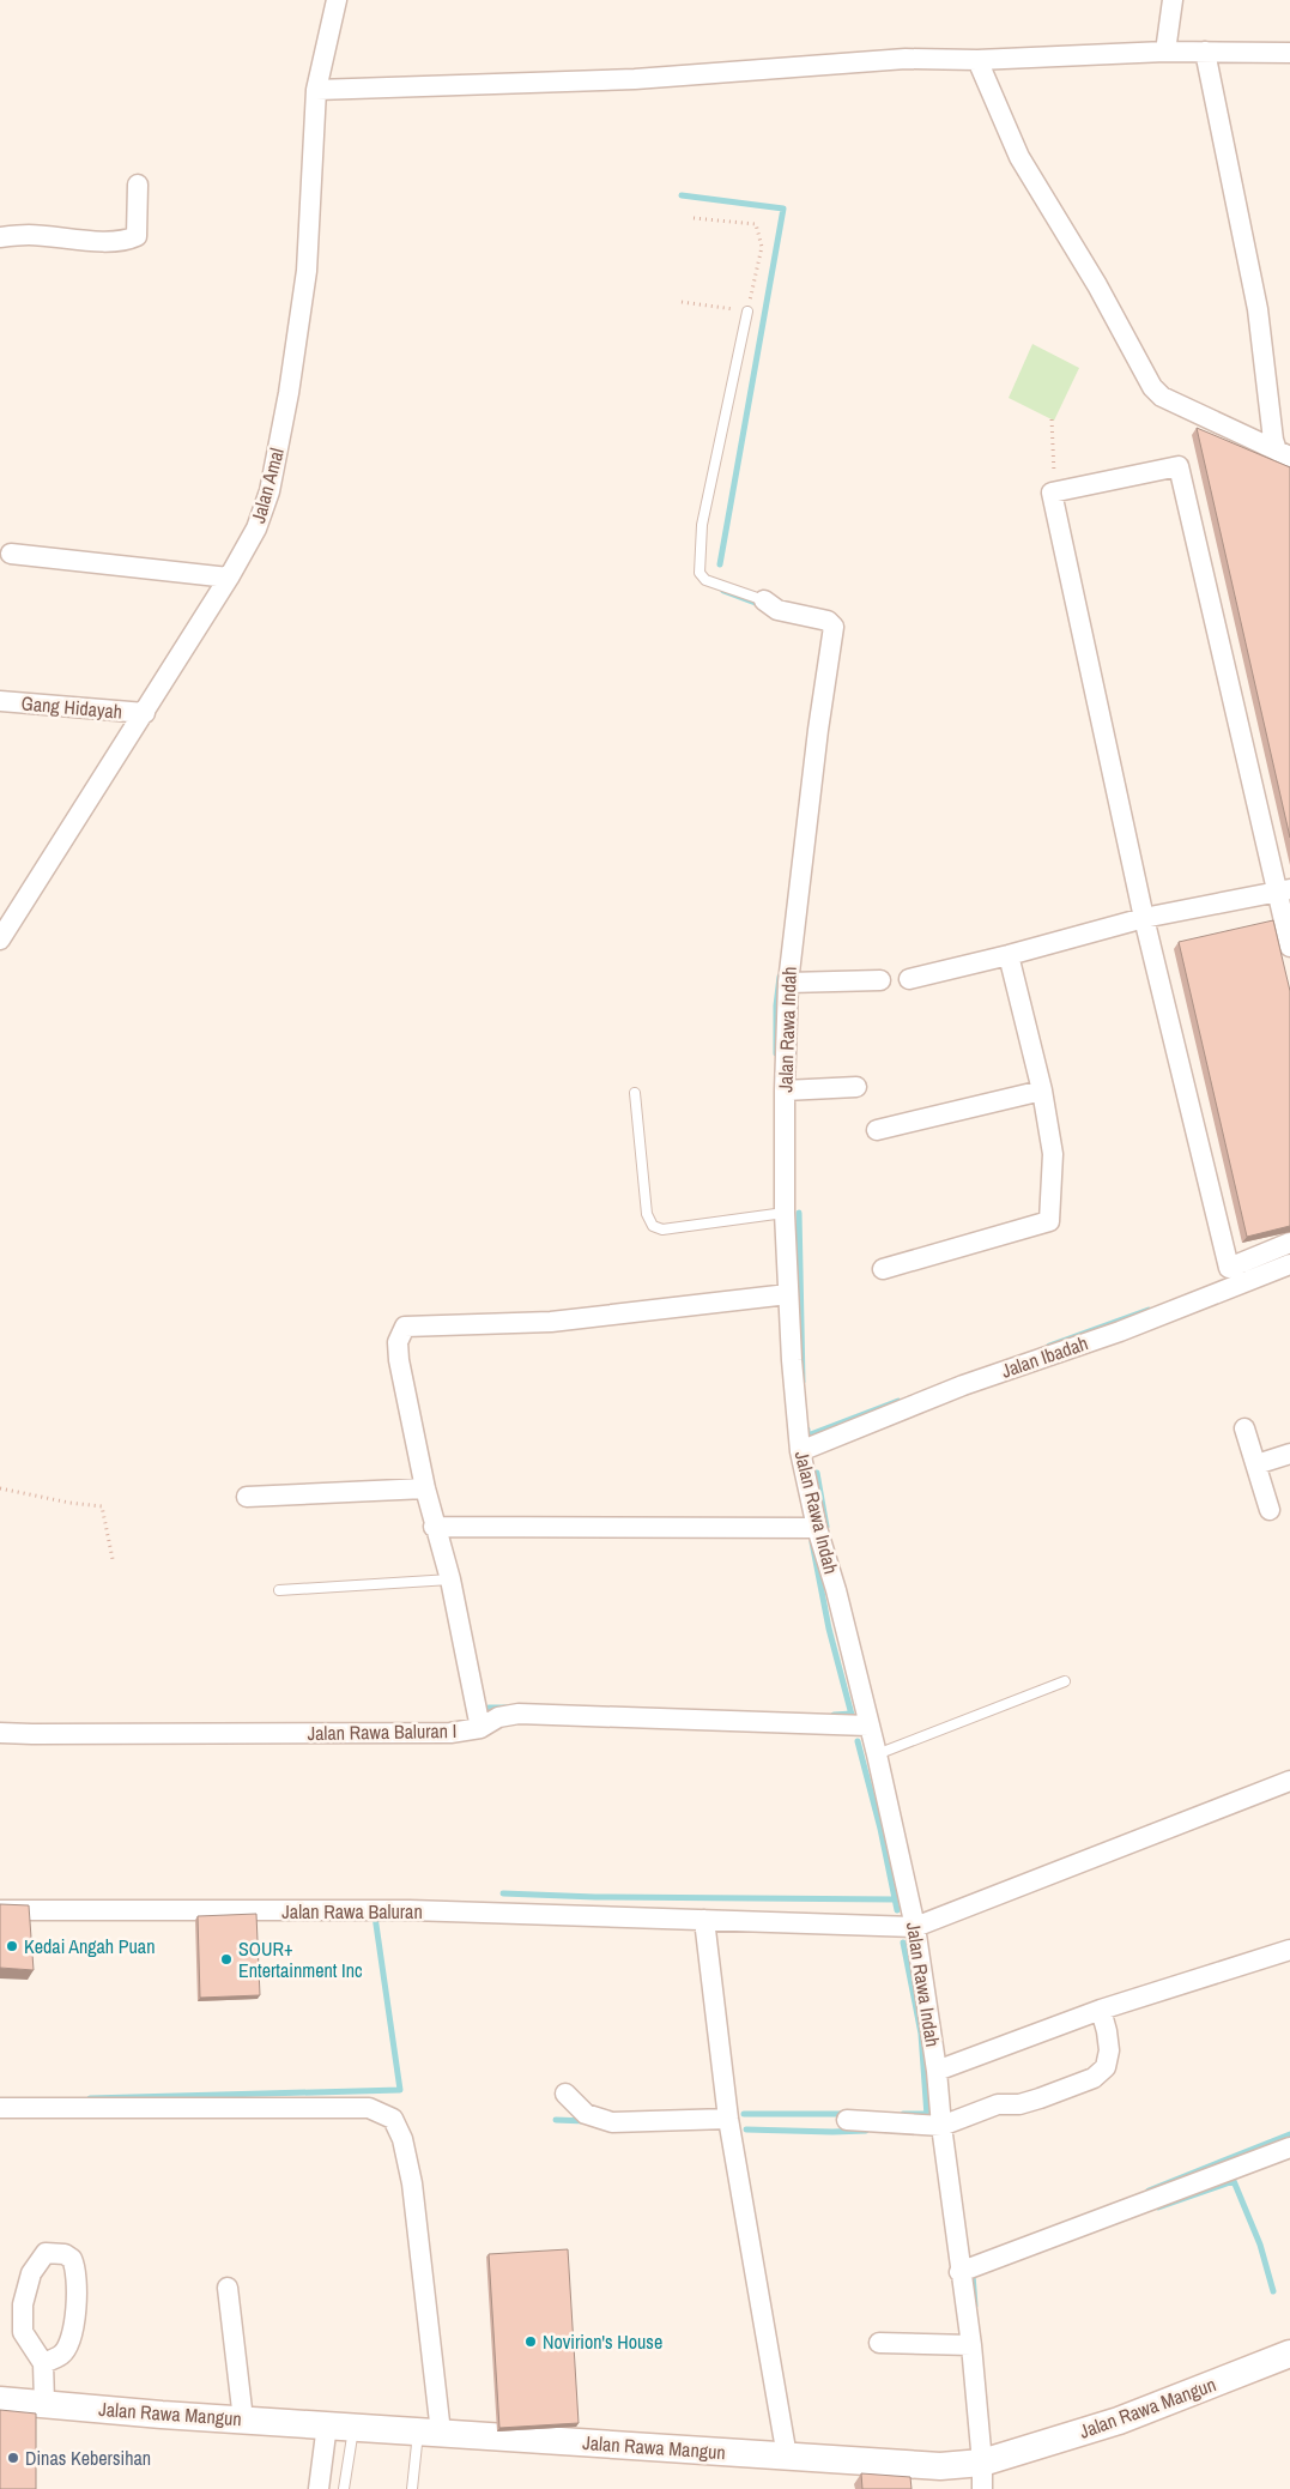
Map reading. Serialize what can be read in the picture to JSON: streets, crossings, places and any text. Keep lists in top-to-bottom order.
{
  "streets": {
    "main road": ["Jalan Rawa Mangun"],
    "street": [
      "Jalan Amal",
      "Gang Hidayah",
      "Jalan Rawa Indah",
      "Jalan Ibadah",
      "Jalan Rawa Baluran I",
      "Jalan Rawa Baluran"
    ]
  },
  "crossings": [
    ["Jalan Amal", "Gang Hidayah"],
    ["Jalan Rawa Indah", "Jalan Ibadah"],
    ["Jalan Rawa Indah", "Jalan Rawa Baluran I"],
    ["Jalan Rawa Indah", "Jalan Rawa Baluran"],
    ["Jalan Rawa Indah", "Jalan Rawa Mangun"]
  ],
  "places": [
    "Kedai Angah Puan",
    "SOUR+ Entertainment Inc",
    "Novirion's House",
    "Dinas Kebersihan"
  ]
}
